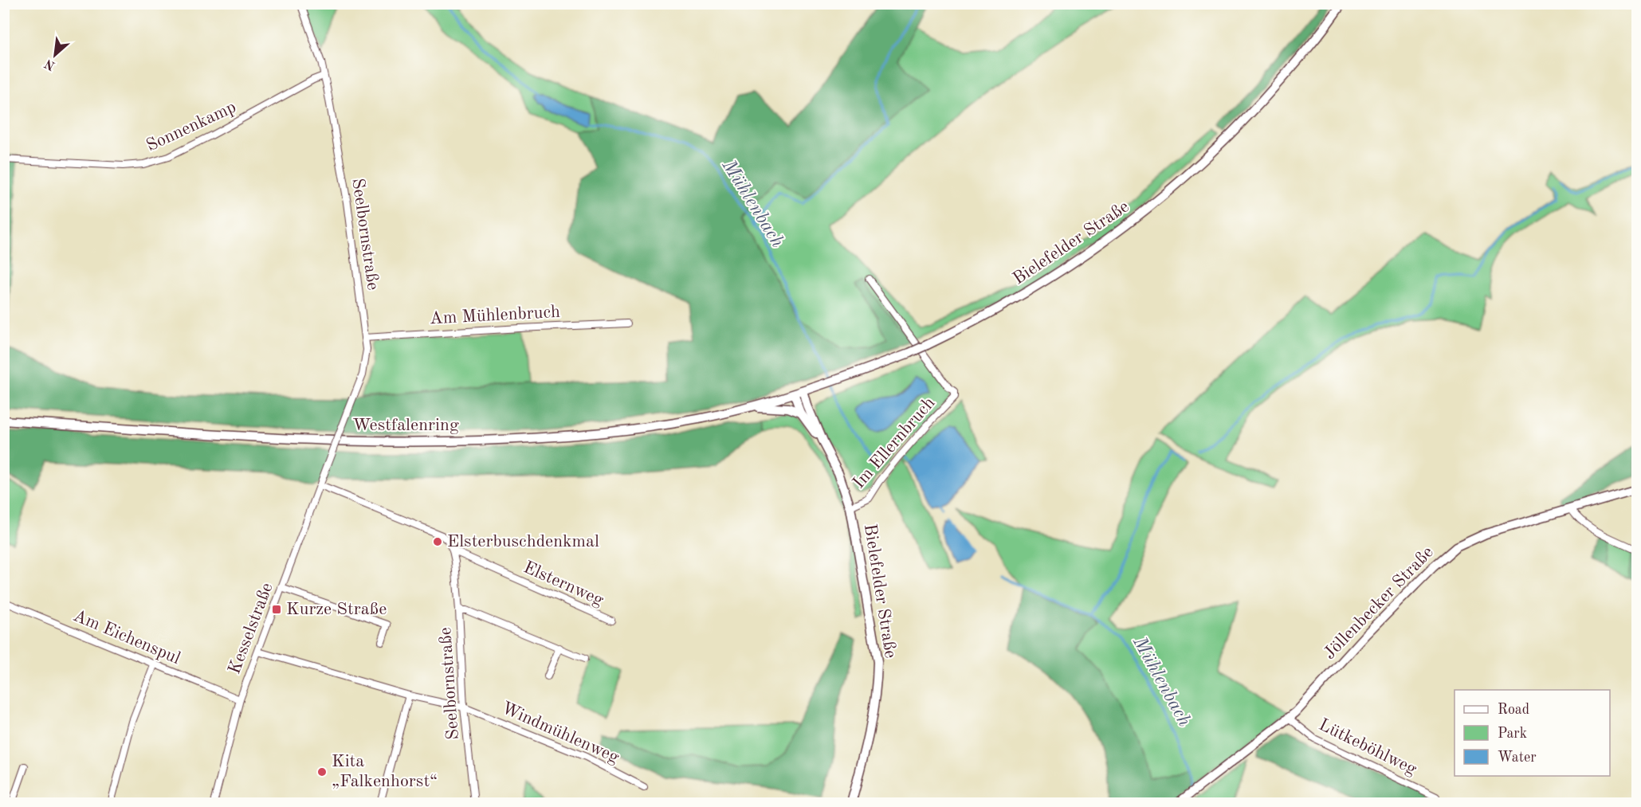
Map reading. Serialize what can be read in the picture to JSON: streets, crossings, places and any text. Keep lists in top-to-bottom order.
{
  "streets": {
    "main road": ["Bielefelder Straße", "Westfalenring", "Jöllenbecker Straße"],
    "street": [
      "Sonnenkamp",
      "Seelbornstraße",
      "Am Mühlenbruch",
      "Im Ellernbruch",
      "Elsternweg",
      "Kesselstraße",
      "Am Eichenspul",
      "Windmühlenweg",
      "Lütkeböhlweg"
    ]
  },
  "crossings": [
    ["Sonnenkamp", "Seelbornstraße"],
    ["Seelbornstraße", "Am Mühlenbruch"],
    ["Seelbornstraße", "Elsternweg"],
    ["Seelbornstraße", "Kesselstraße"],
    ["Seelbornstraße", "Windmühlenweg"],
    ["Bielefelder Straße", "Westfalenring"],
    ["Bielefelder Straße", "Im Ellernbruch"],
    ["Jöllenbecker Straße", "Lütkeböhlweg"],
    ["Kesselstraße", "Am Eichenspul"]
  ],
  "water": ["Mühlenbach"],
  "places": {
    "other": ["Elsterbuschdenkmal", "Kita „Falkenhorst“"],
    "transit": ["Kurze Straße"]
  },
  "legend": ["Road", "Park", "Water"],
  "north": "bottom left"
}
